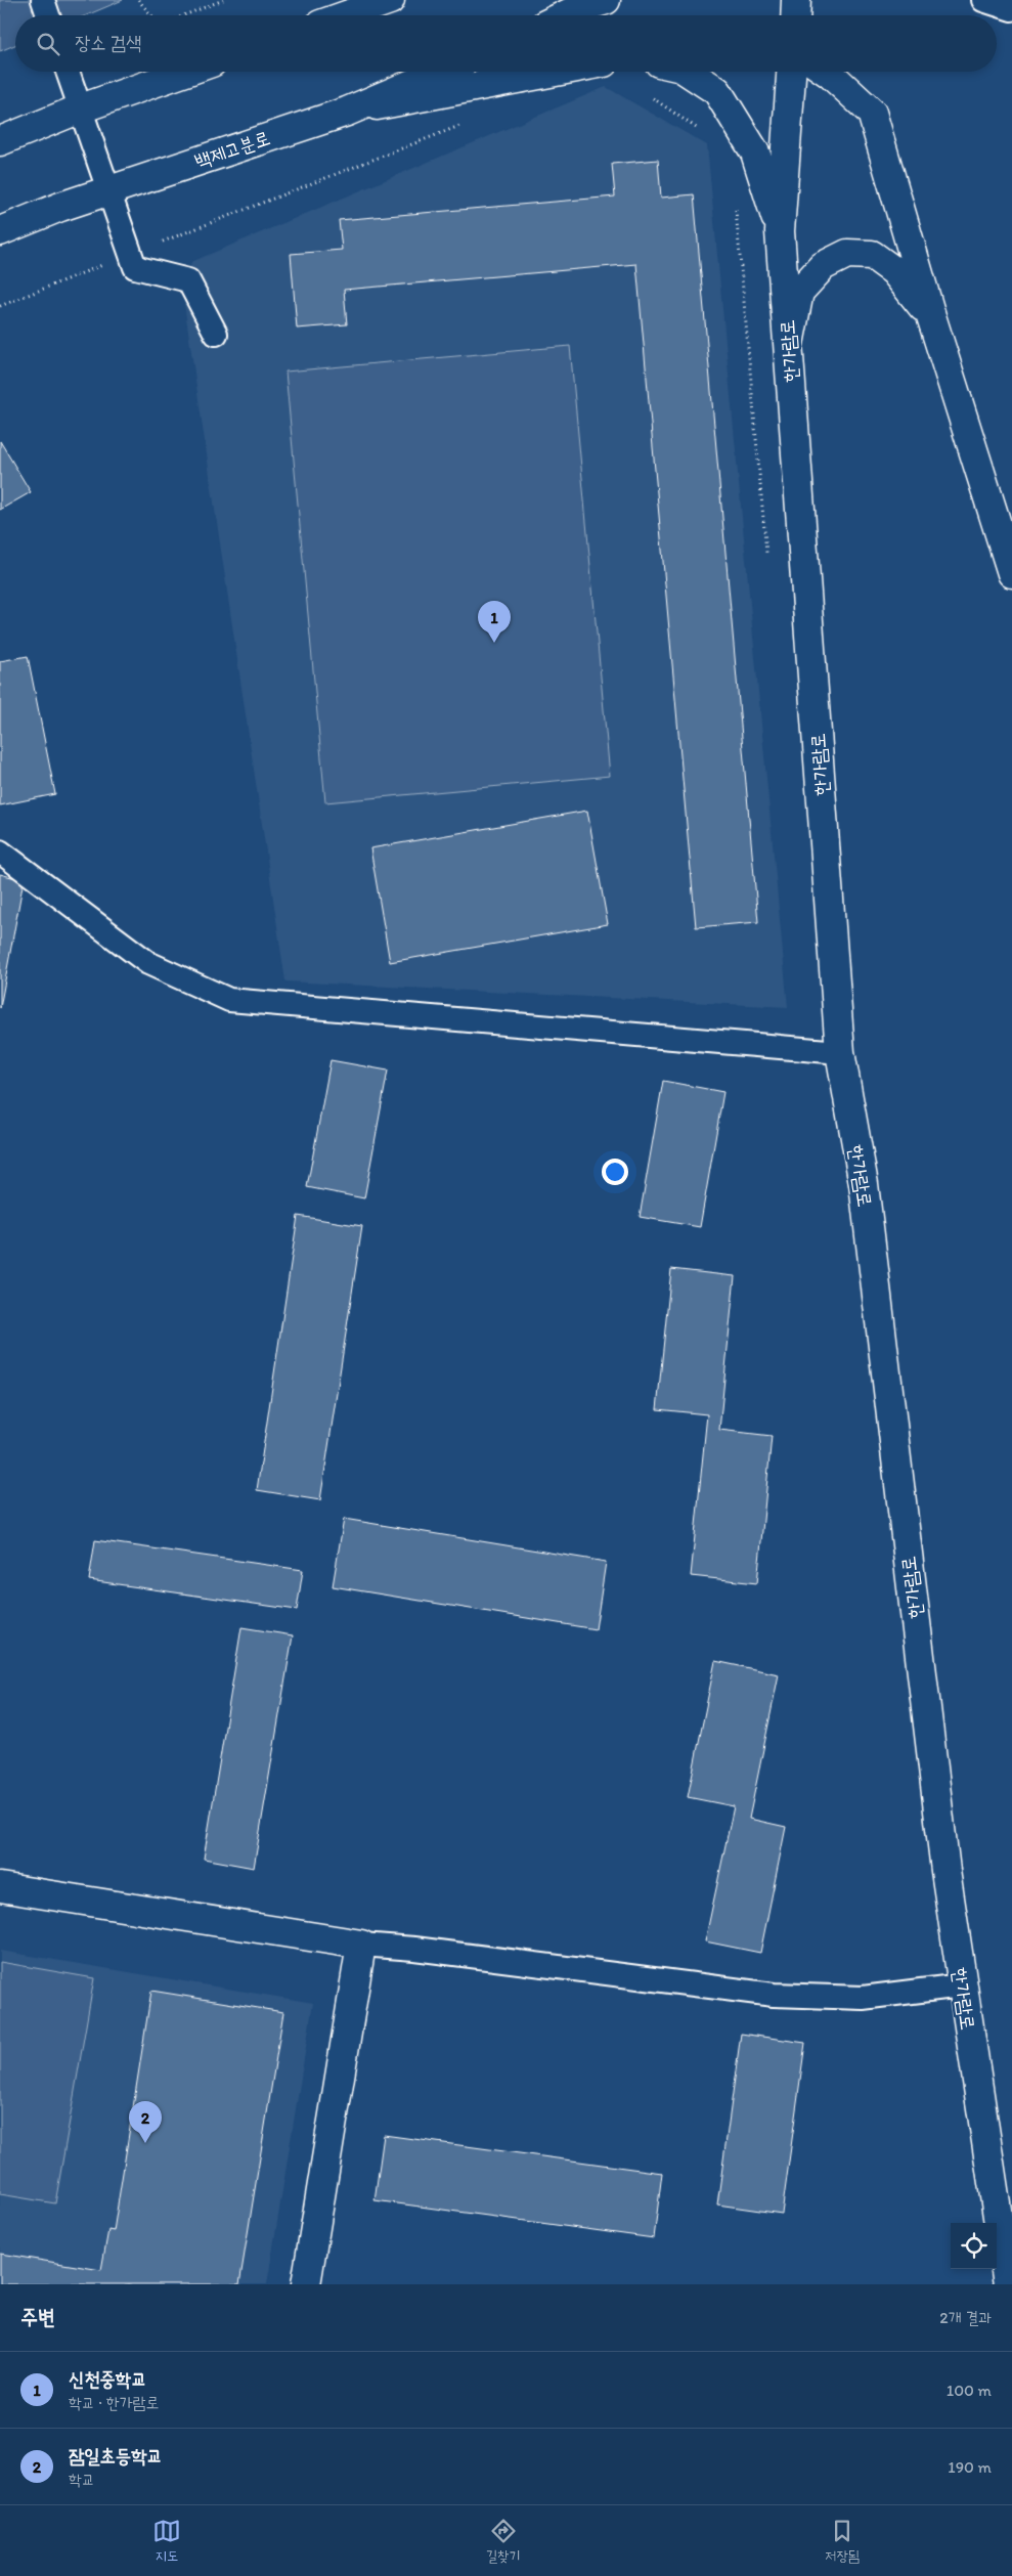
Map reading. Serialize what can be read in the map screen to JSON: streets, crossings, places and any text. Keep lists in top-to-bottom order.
{
  "streets": {
    "main road": ["백제고분로", "한가람로"]
  },
  "page": {
    "search": "장소 검색",
    "pins": ["1", "2"],
    "heading": ["주변", "2개 결과"],
    "list": [
      {
        "mark": "1",
        "name": "신천중학교",
        "note": "학교 · 한가람로",
        "value": "100 m"
      },
      {
        "mark": "2",
        "name": "잠일초등학교",
        "note": "학교",
        "value": "190 m"
      }
    ],
    "nav": ["지도", "길찾기", "저장됨"]
  }
}
